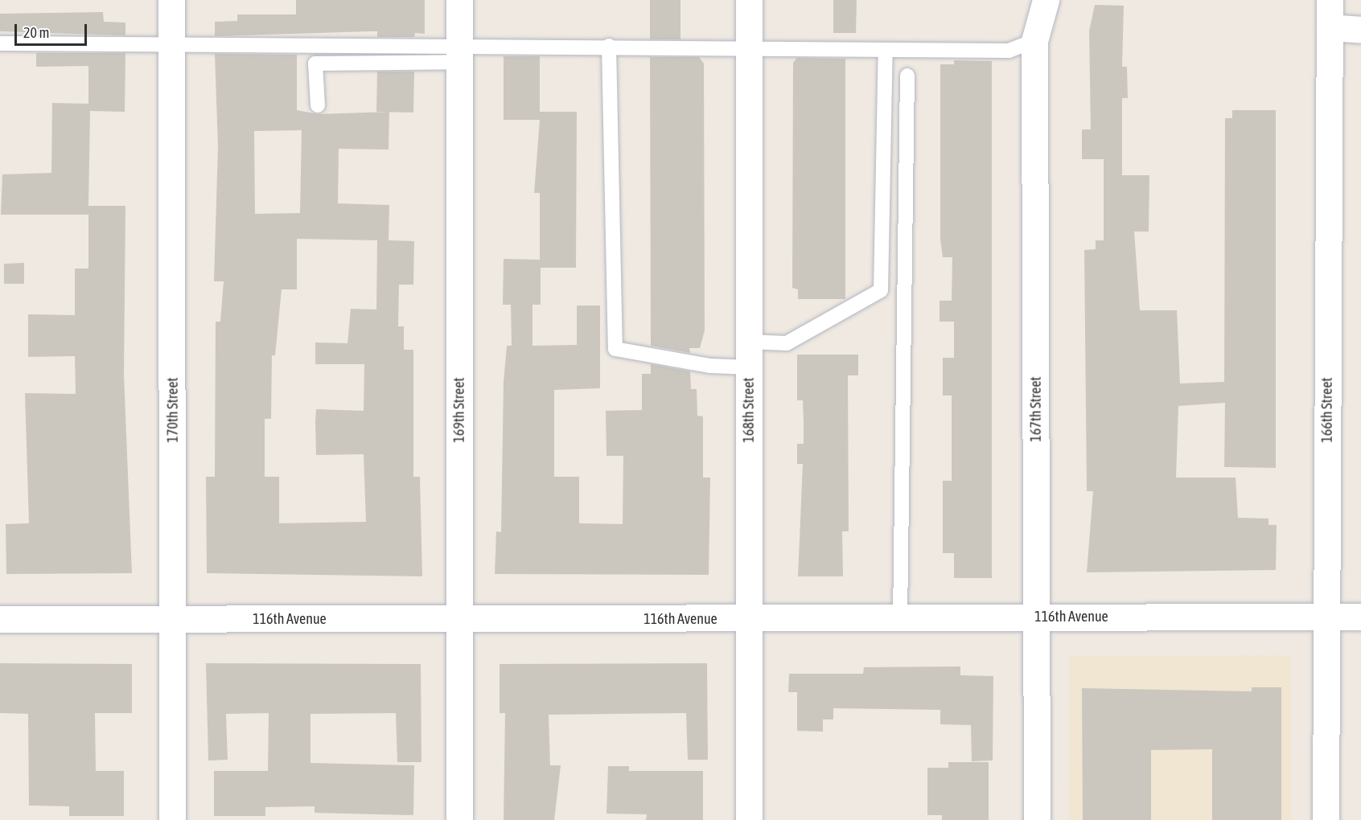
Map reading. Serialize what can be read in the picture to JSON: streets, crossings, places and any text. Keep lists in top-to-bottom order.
{
  "streets": {
    "street": [
      "167th Street",
      "170th Street",
      "169th Street",
      "168th Street",
      "166th Street",
      "116th Avenue"
    ]
  },
  "crossings": [
    ["167th Street", "116th Avenue"],
    ["170th Street", "116th Avenue"],
    ["169th Street", "116th Avenue"],
    ["168th Street", "116th Avenue"],
    ["166th Street", "116th Avenue"]
  ],
  "scale_bar": "20 m"
}
